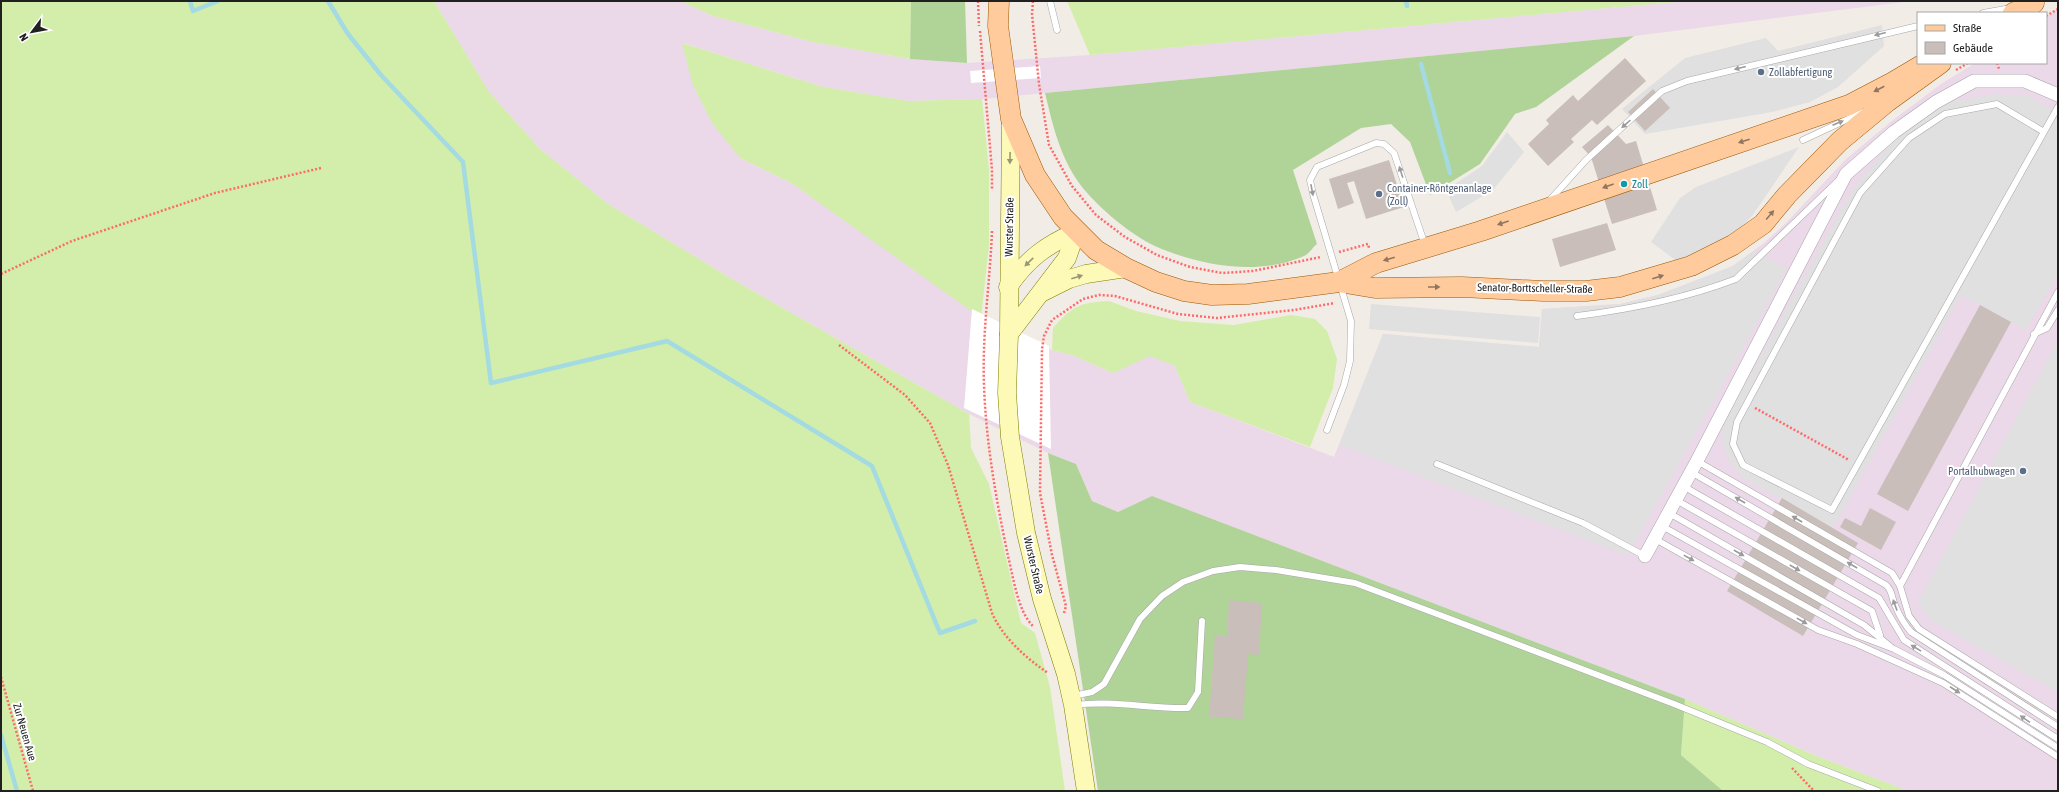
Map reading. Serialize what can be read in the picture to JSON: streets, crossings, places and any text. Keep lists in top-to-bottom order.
{
  "streets": {
    "main road": ["Wurster Straße", "Senator-Borttscheller-Straße"],
    "path": ["Zur Neuen Aue"]
  },
  "crossings": [
    ["Wurster Straße", "Senator-Borttscheller-Straße"]
  ],
  "places": [
    "Zollabfertigung",
    "Zoll",
    "Container-Röntgenanlage (Zoll)",
    "Portalhubwagen"
  ],
  "legend": ["Straße", "Gebäude"],
  "north": "bottom left"
}
